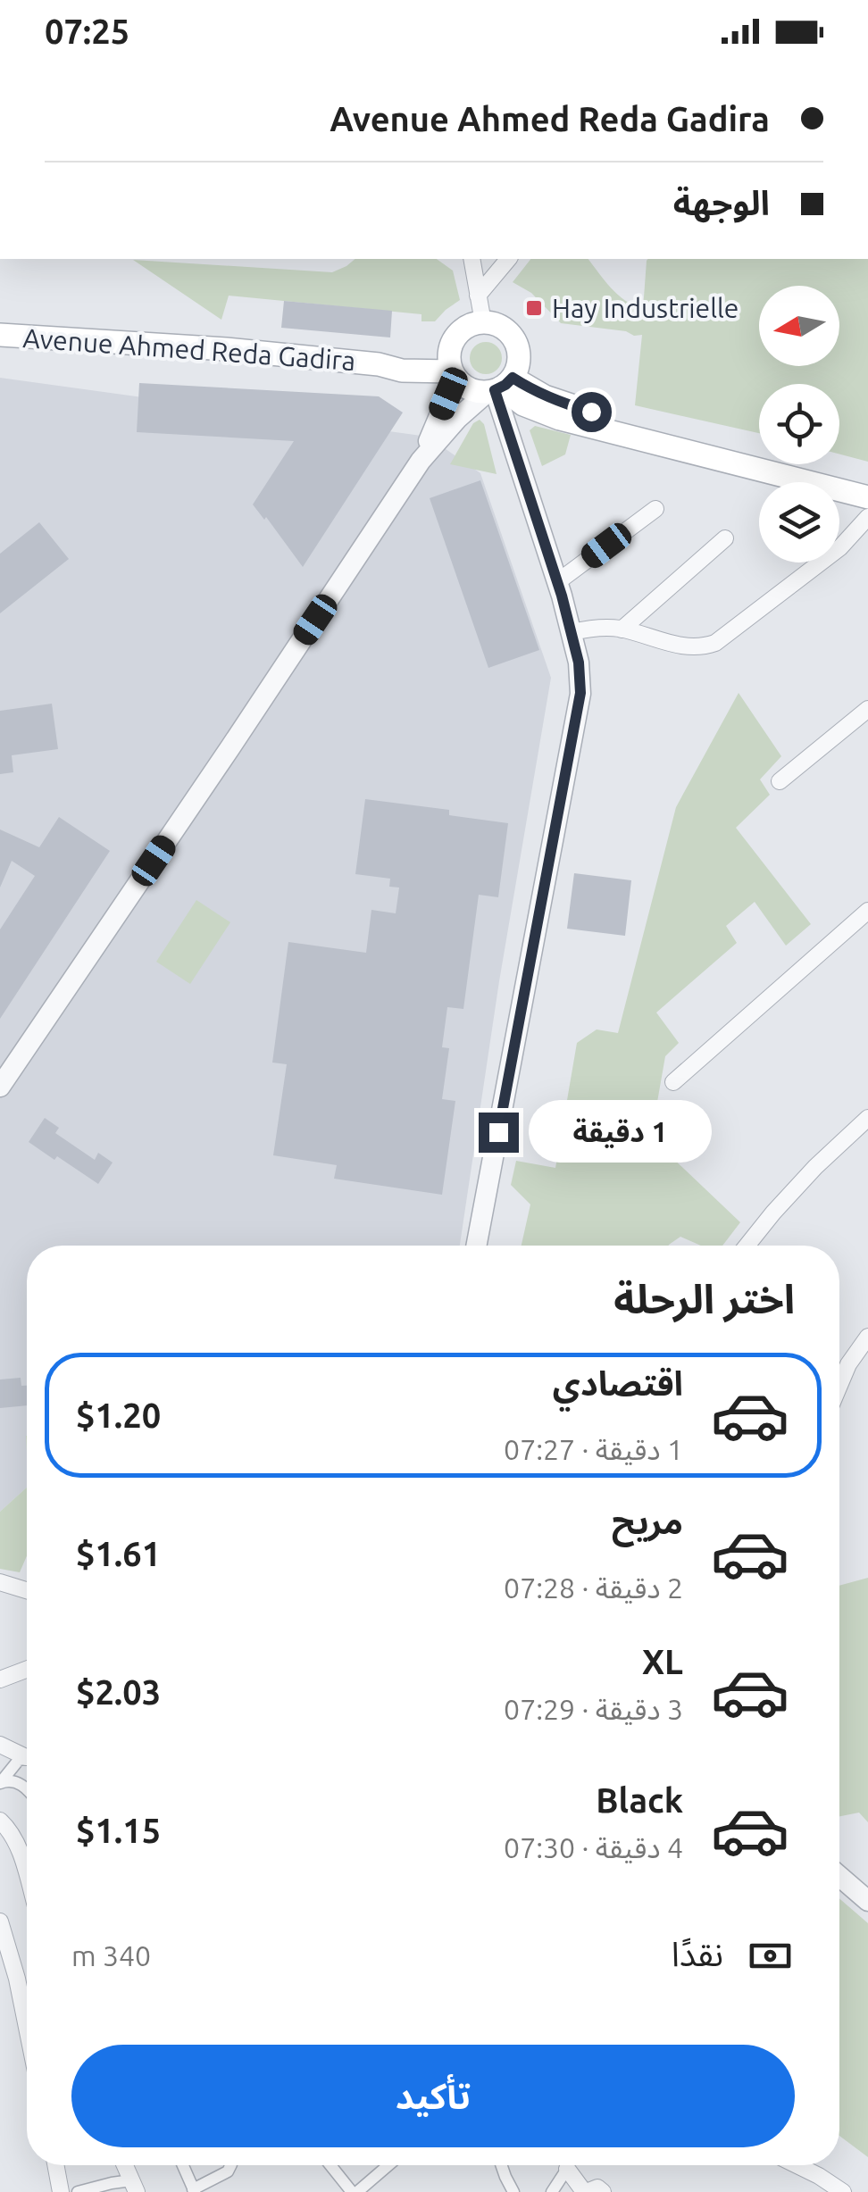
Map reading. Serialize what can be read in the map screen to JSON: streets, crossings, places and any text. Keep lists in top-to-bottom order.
{
  "streets": {
    "main road": ["Avenue Ahmed Reda Gadira"]
  },
  "places": {
    "transit": ["Hay Industrielle"]
  },
  "north": "left",
  "page": {
    "status": "07:25",
    "banner": ["Avenue Ahmed Reda Gadira", "الوجهة"],
    "bubble": "1 دقيقة",
    "heading": "اختر الرحلة",
    "list": [
      {
        "name": "اقتصادي",
        "note": "1 دقيقة · 07:27",
        "value": "$1.20"
      },
      {
        "name": "مريح",
        "note": "2 دقيقة · 07:28",
        "value": "$1.61"
      },
      {
        "name": "XL",
        "note": "3 دقيقة · 07:29",
        "value": "$2.03"
      },
      {
        "name": "Black",
        "note": "4 دقيقة · 07:30",
        "value": "$1.15"
      }
    ],
    "pay": ["نقدًا", "340 m"],
    "buttons": "تأكيد"
  }
}
